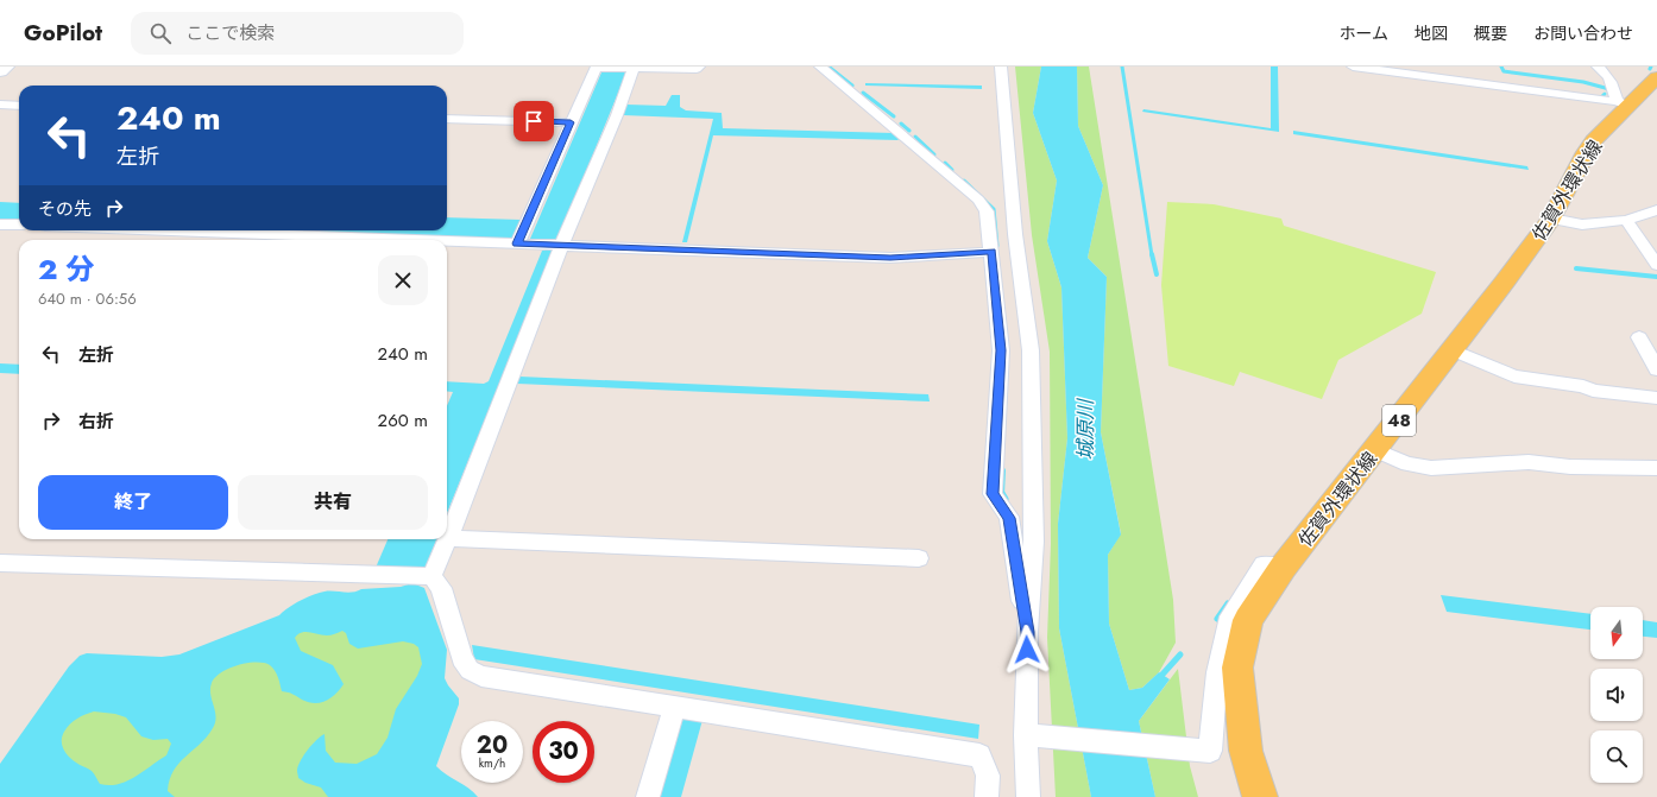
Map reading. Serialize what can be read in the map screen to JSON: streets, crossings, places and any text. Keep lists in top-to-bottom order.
{
  "streets": {
    "main road": ["佐賀外環状線", "48"]
  },
  "water": ["城原川"],
  "north": "bottom",
  "page": {
    "header": "GoPilot",
    "search": "ここで検索",
    "nav": [
      "ホーム",
      "地図",
      "概要",
      "お問い合わせ"
    ],
    "turn": ["240 m", "左折"],
    "then": "その先",
    "heading": ["2 分", "640 m · 06:56"],
    "list": [
      {
        "name": "左折",
        "value": "240 m"
      },
      {
        "name": "右折",
        "value": "260 m"
      }
    ],
    "buttons": ["終了", "共有"],
    "speed": "20 km/h",
    "limit": "30"
  }
}
